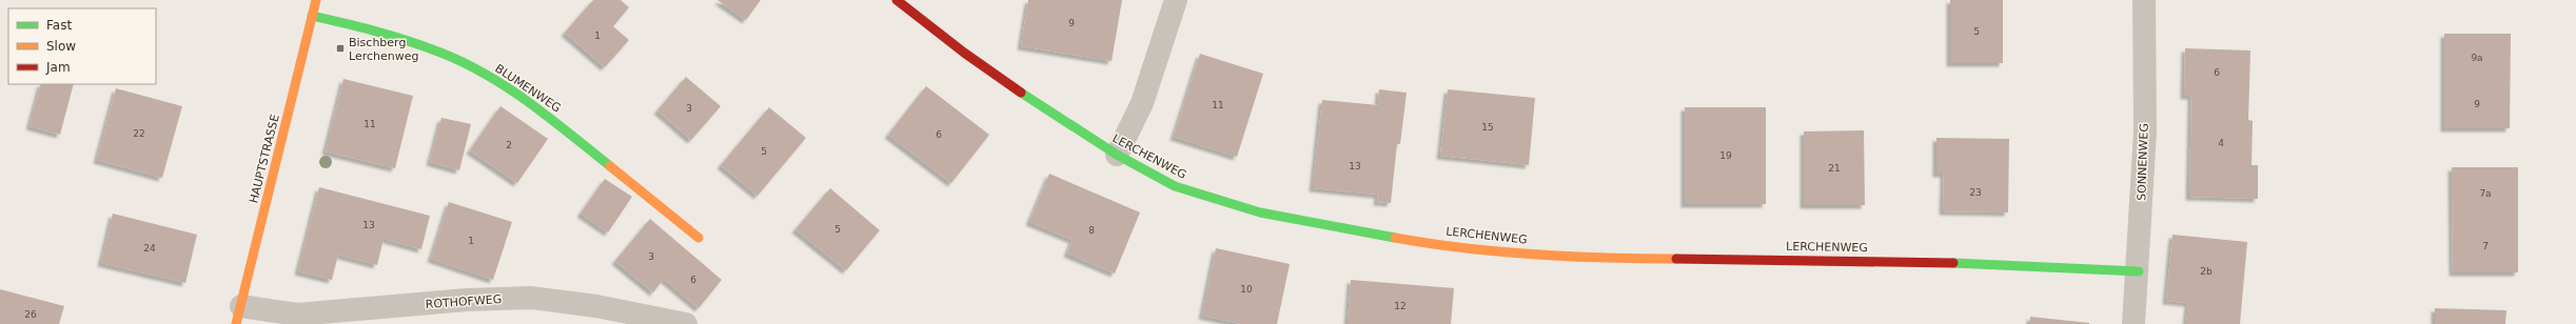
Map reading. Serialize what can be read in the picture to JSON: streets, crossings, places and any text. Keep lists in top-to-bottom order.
{
  "streets": {
    "street": [
      "BLUMENWEG",
      "LERCHENWEG",
      "HAUPTSTRASSE",
      "SONNENWEG",
      "ROTHOFWEG"
    ]
  },
  "crossings": [
    ["BLUMENWEG", "HAUPTSTRASSE"],
    ["LERCHENWEG", "SONNENWEG"],
    ["HAUPTSTRASSE", "ROTHOFWEG"]
  ],
  "places": {
    "transit": ["Bischberg Lerchenweg"]
  },
  "house_numbers": [
    "9",
    "5",
    "1",
    "9a",
    "6",
    "9",
    "11",
    "3",
    "11",
    "15",
    "22",
    "6",
    "4",
    "2",
    "5",
    "19",
    "13",
    "21",
    "23",
    "7a",
    "13",
    "5",
    "8",
    "1",
    "7",
    "24",
    "3",
    "2b",
    "6",
    "10",
    "12",
    "26"
  ],
  "legend": ["Fast", "Slow", "Jam"]
}
